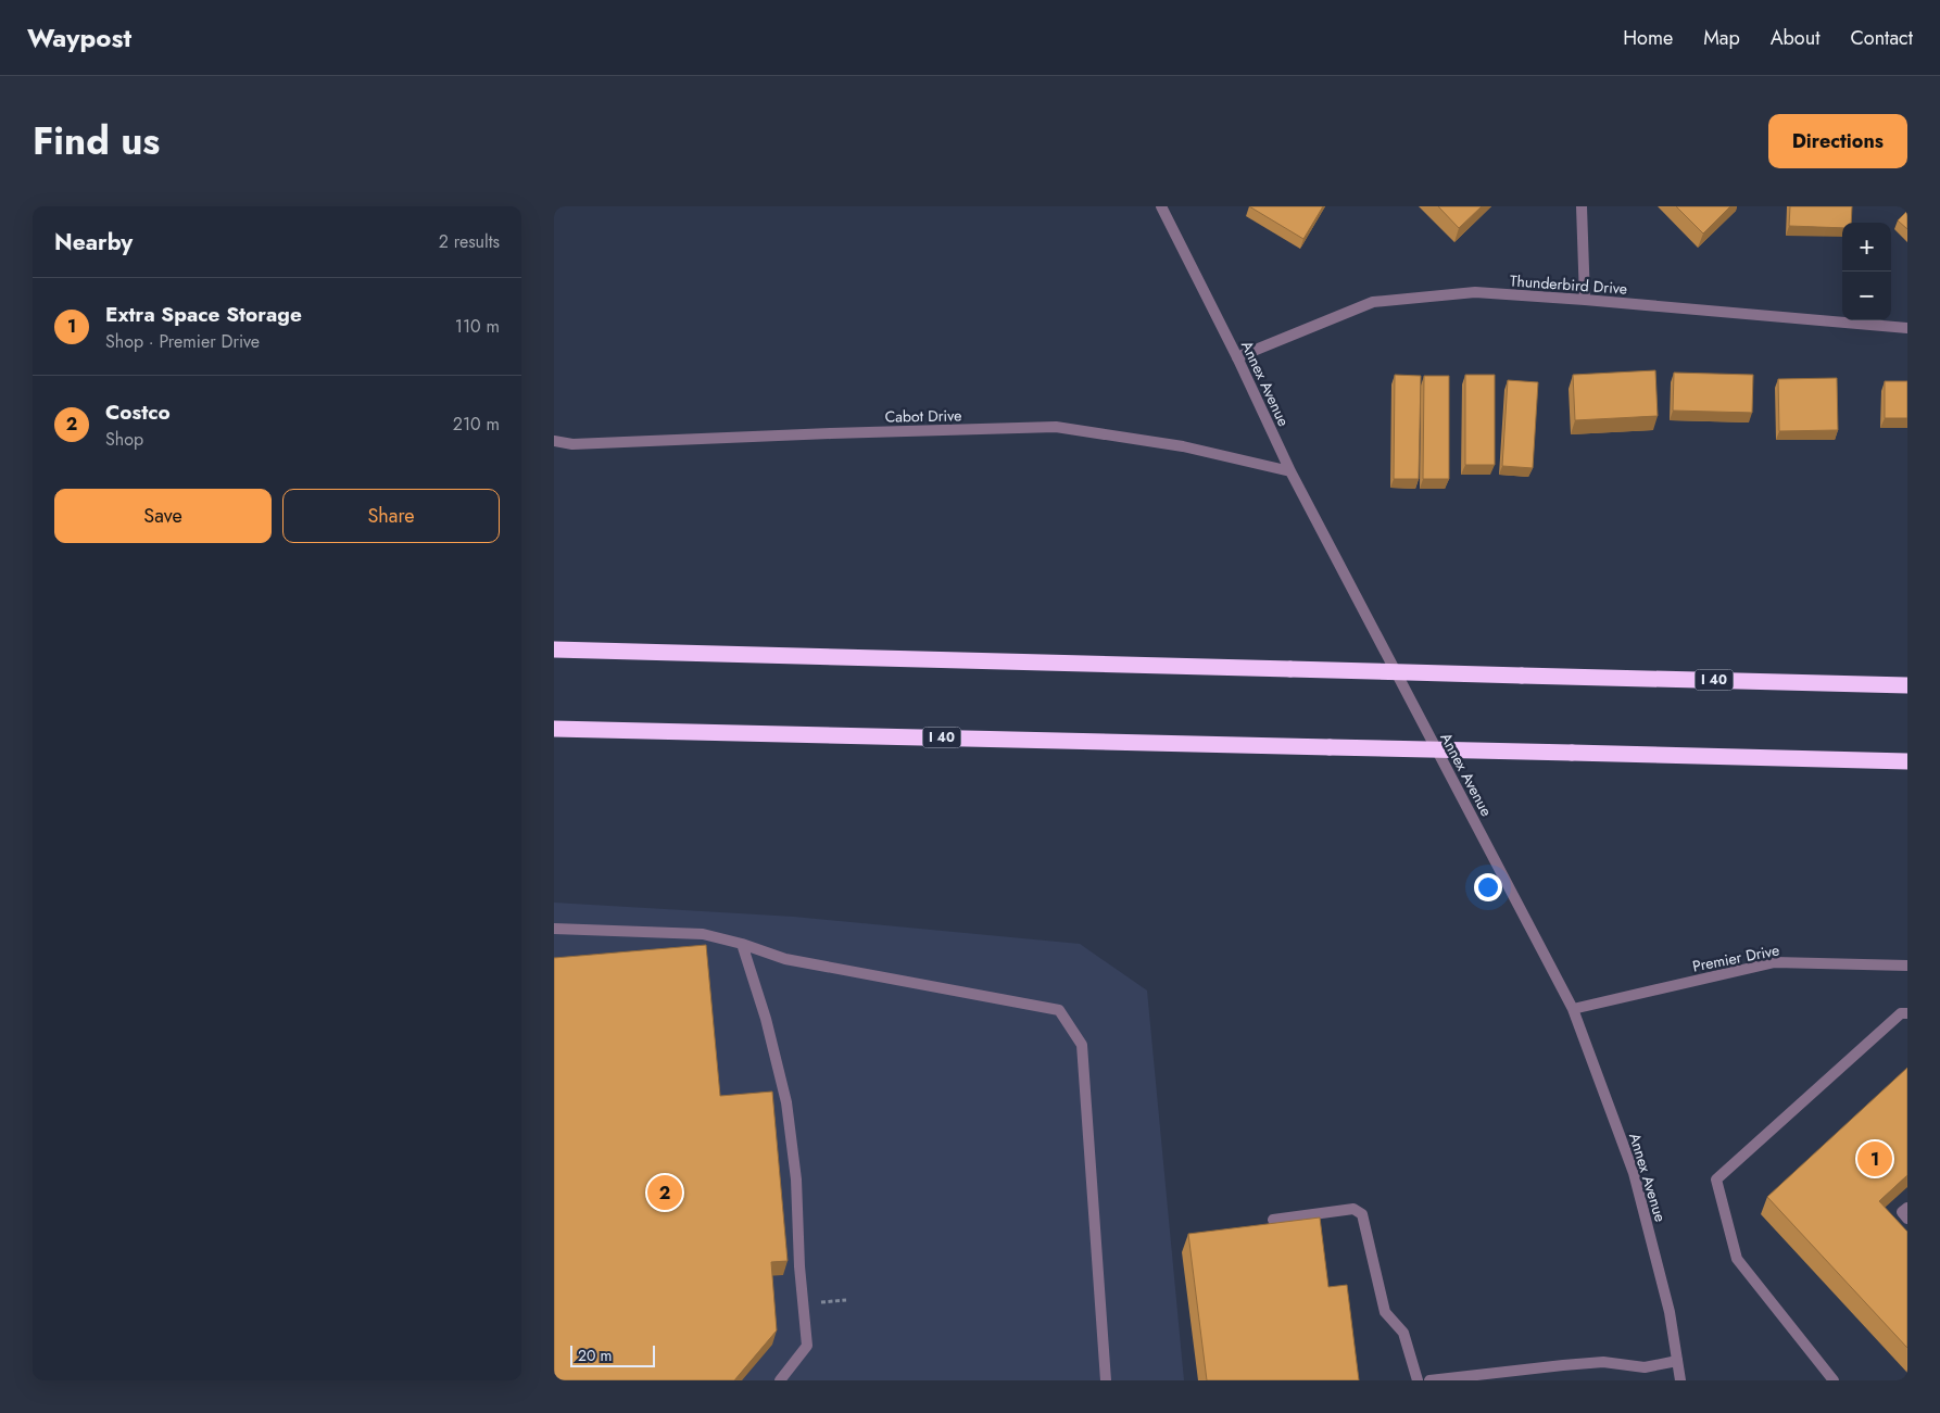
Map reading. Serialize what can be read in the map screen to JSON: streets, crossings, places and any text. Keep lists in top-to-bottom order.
{
  "streets": {
    "highway": ["I 40"],
    "street": [
      "Thunderbird Drive",
      "Annex Avenue",
      "Cabot Drive",
      "Premier Drive"
    ]
  },
  "crossings": [
    ["Thunderbird Drive", "Annex Avenue"],
    ["Annex Avenue", "Cabot Drive"],
    ["Annex Avenue", "Premier Drive"]
  ],
  "scale_bar": "20 m",
  "page": {
    "header": "Waypost",
    "nav": [
      "Home",
      "Map",
      "About",
      "Contact"
    ],
    "title": "Find us",
    "buttons": [
      "Directions",
      ["Save", "Share"]
    ],
    "heading": ["Nearby", "2 results"],
    "map_buttons": ["+", "−"],
    "list": [
      {
        "mark": "1",
        "name": "Extra Space Storage",
        "note": "Shop · Premier Drive",
        "value": "110 m"
      },
      {
        "mark": "2",
        "name": "Costco",
        "note": "Shop",
        "value": "210 m"
      }
    ],
    "pins": ["1", "2"],
    "scale": "20 m"
  }
}
